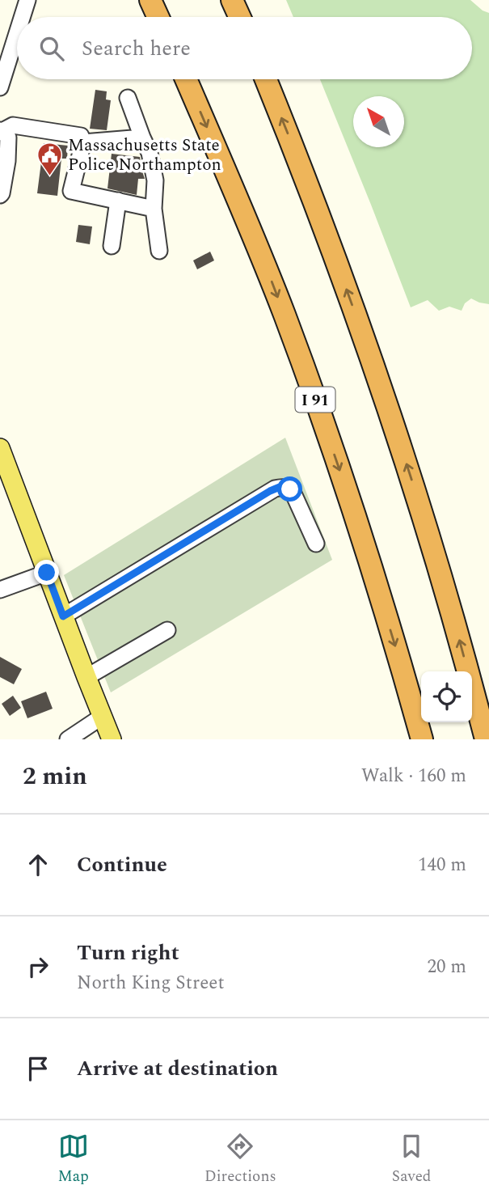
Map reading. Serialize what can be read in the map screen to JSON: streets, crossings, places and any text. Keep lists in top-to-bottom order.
{
  "streets": {
    "highway": ["I 91"]
  },
  "places": {
    "public building": ["Massachusetts State Police Northampton"]
  },
  "north": "top left",
  "page": {
    "search": "Search here",
    "heading": ["2 min", "Walk · 160 m"],
    "list": [
      ["Continue", "140 m"],
      ["Turn right", "North King Street", "20 m"],
      "Arrive at destination"
    ],
    "nav": ["Map", "Directions", "Saved"]
  }
}
